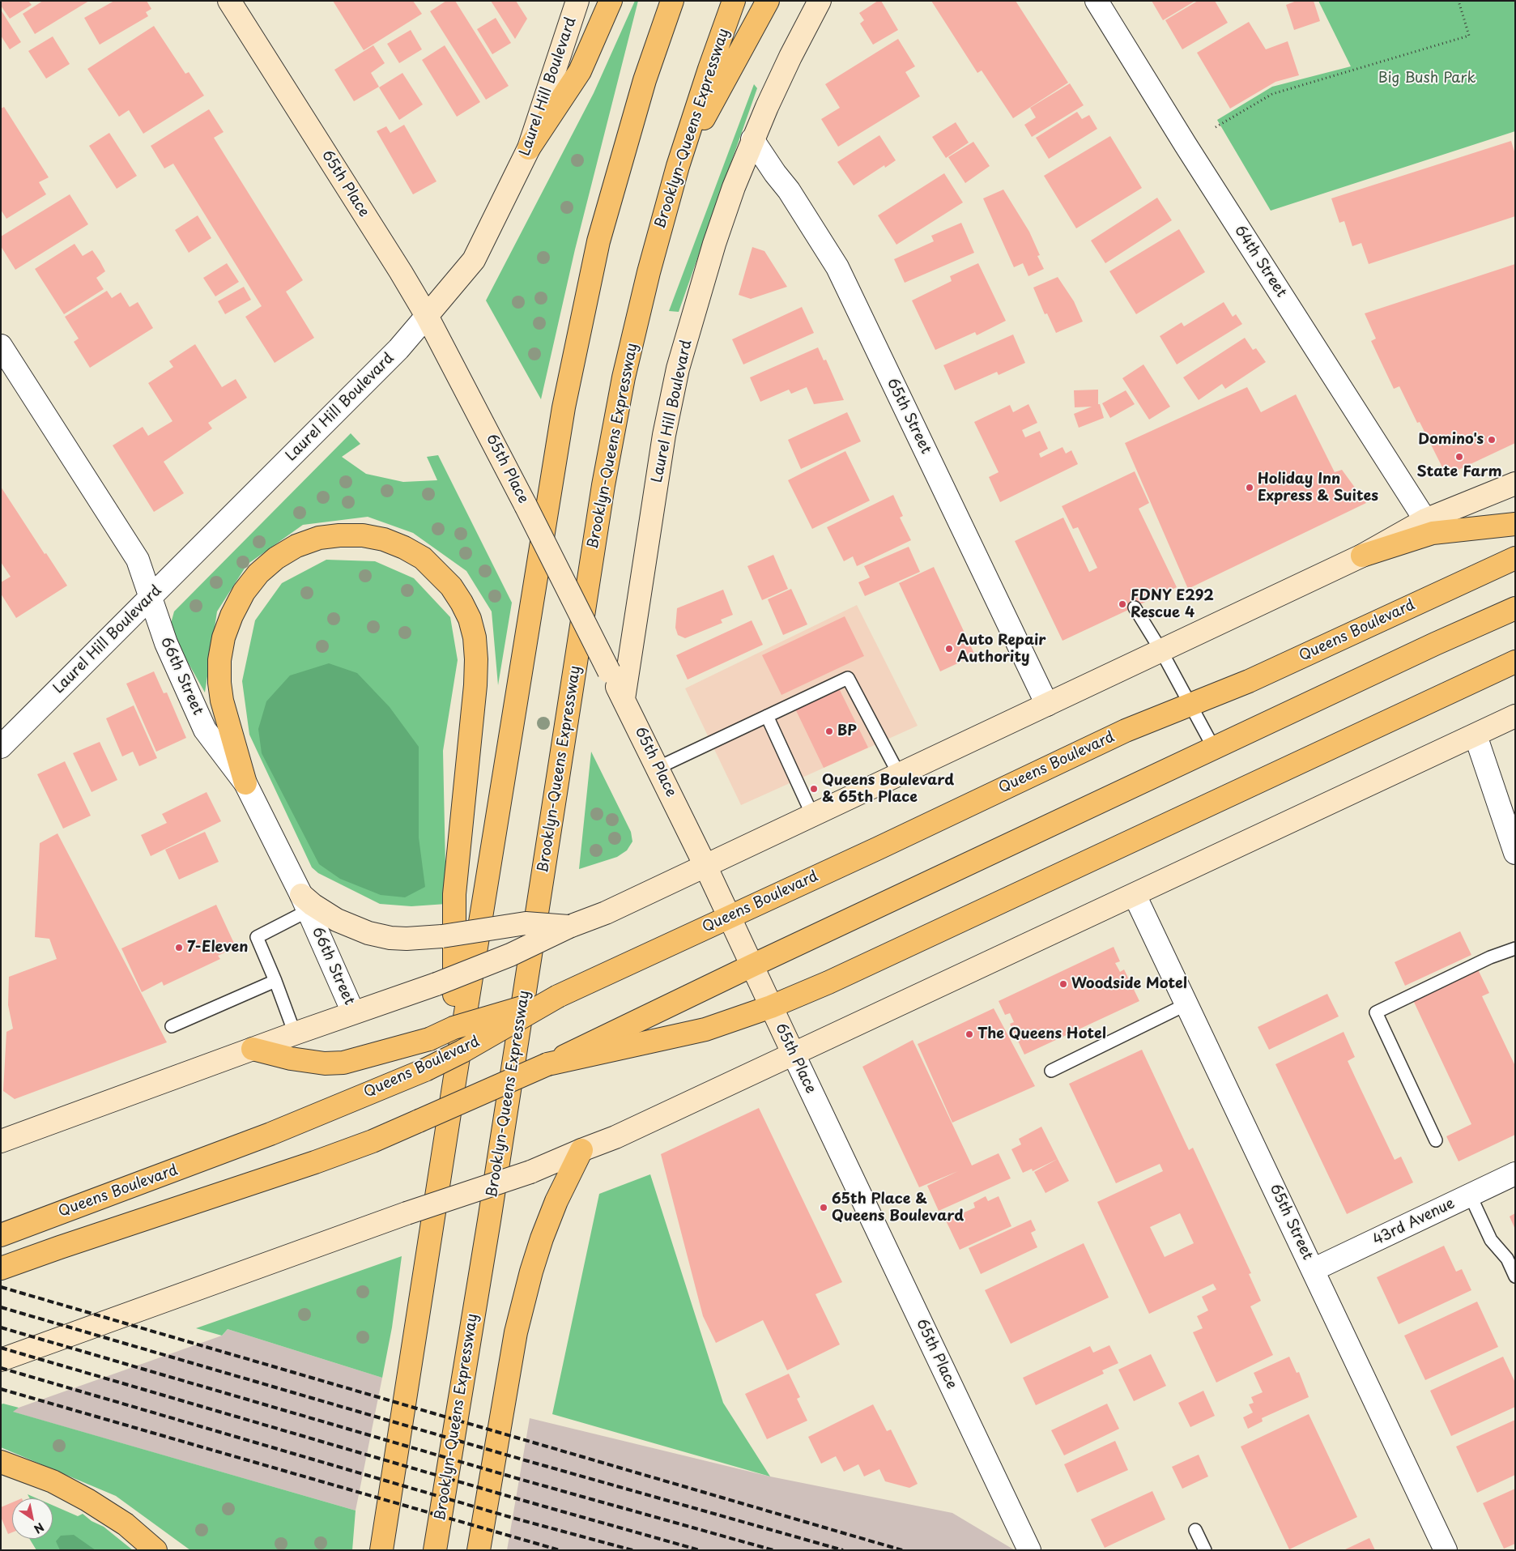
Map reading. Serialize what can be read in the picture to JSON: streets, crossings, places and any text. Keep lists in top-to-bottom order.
{
  "streets": {
    "main road": ["Brooklyn-Queens Expressway", "Queens Boulevard"],
    "street": [
      "Laurel Hill Boulevard",
      "65th Place",
      "64th Street",
      "65th Street",
      "66th Street",
      "43rd Avenue"
    ]
  },
  "crossings": [
    ["Laurel Hill Boulevard", "65th Place"],
    ["Laurel Hill Boulevard", "65th Street"],
    ["Laurel Hill Boulevard", "66th Street"],
    ["65th Place", "Queens Boulevard"],
    ["65th Street", "43rd Avenue"]
  ],
  "parks": ["Big Bush Park"],
  "places": [
    "Domino's",
    "State Farm",
    "Holiday Inn Express & Suites",
    "FDNY E292 Rescue 4",
    "Auto Repair Authority",
    "BP",
    "Queens Boulevard & 65th Place",
    "7-Eleven",
    "Woodside Motel",
    "The Queens Hotel",
    "65th Place & Queens Boulevard"
  ],
  "north": "bottom right"
}
